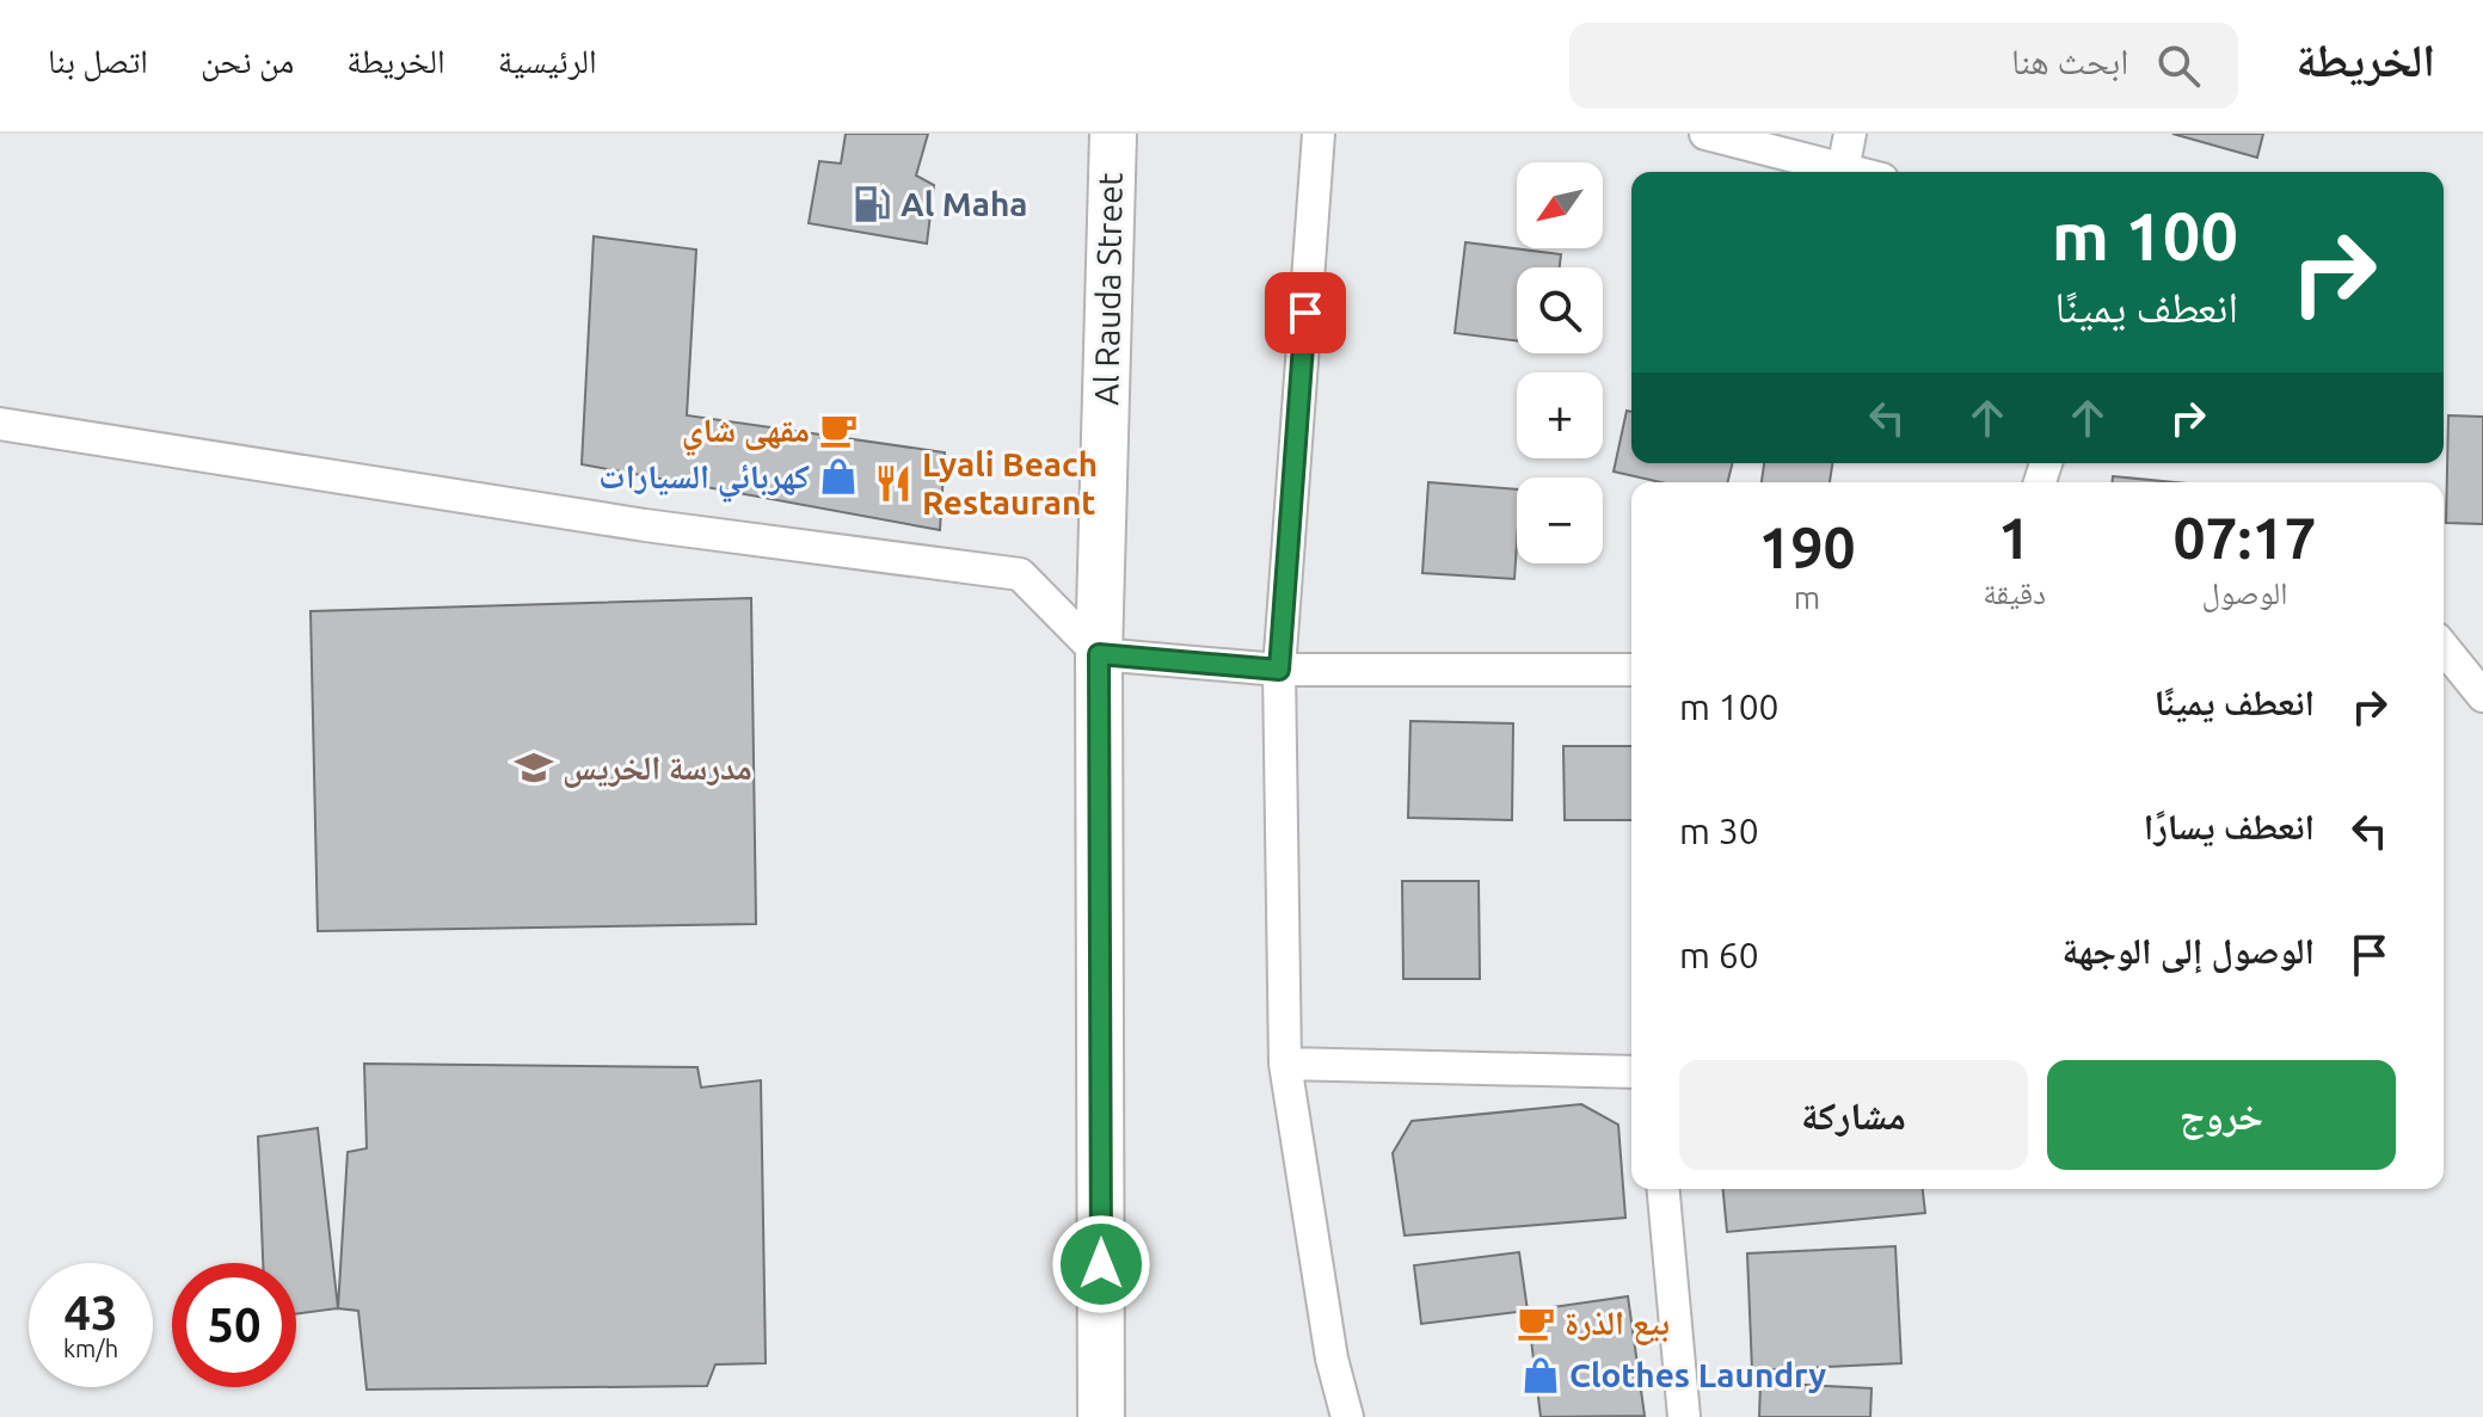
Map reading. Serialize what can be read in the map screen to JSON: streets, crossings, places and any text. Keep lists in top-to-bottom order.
{
  "streets": {
    "main road": ["Al Rauda Street"]
  },
  "places": {
    "fuel station": ["Al Maha"],
    "cafe": ["مقهى شاي", "بيع الذرة"],
    "shop": ["كهربائي السيارات", "Clothes Laundry"],
    "restaurant": ["Lyali Beach Restaurant"],
    "school or university": ["مدرسة الخريس"]
  },
  "north": "bottom left",
  "page": {
    "header": "الخريطة",
    "search": "ابحث هنا",
    "nav": [
      "الرئيسية",
      "الخريطة",
      "من نحن",
      "اتصل بنا"
    ],
    "map_buttons": ["+", "−"],
    "turn": ["100 m", "انعطف يمينًا"],
    "eta": [
      "07:17",
      "الوصول",
      "1",
      "دقيقة",
      "190",
      "m"
    ],
    "list": [
      {
        "name": "انعطف يمينًا",
        "value": "100 m"
      },
      {
        "name": "انعطف يسارًا",
        "value": "30 m"
      },
      {
        "name": "الوصول إلى الوجهة",
        "value": "60 m"
      }
    ],
    "buttons": ["خروج", "مشاركة"],
    "speed": "43 km/h",
    "limit": "50"
  }
}
